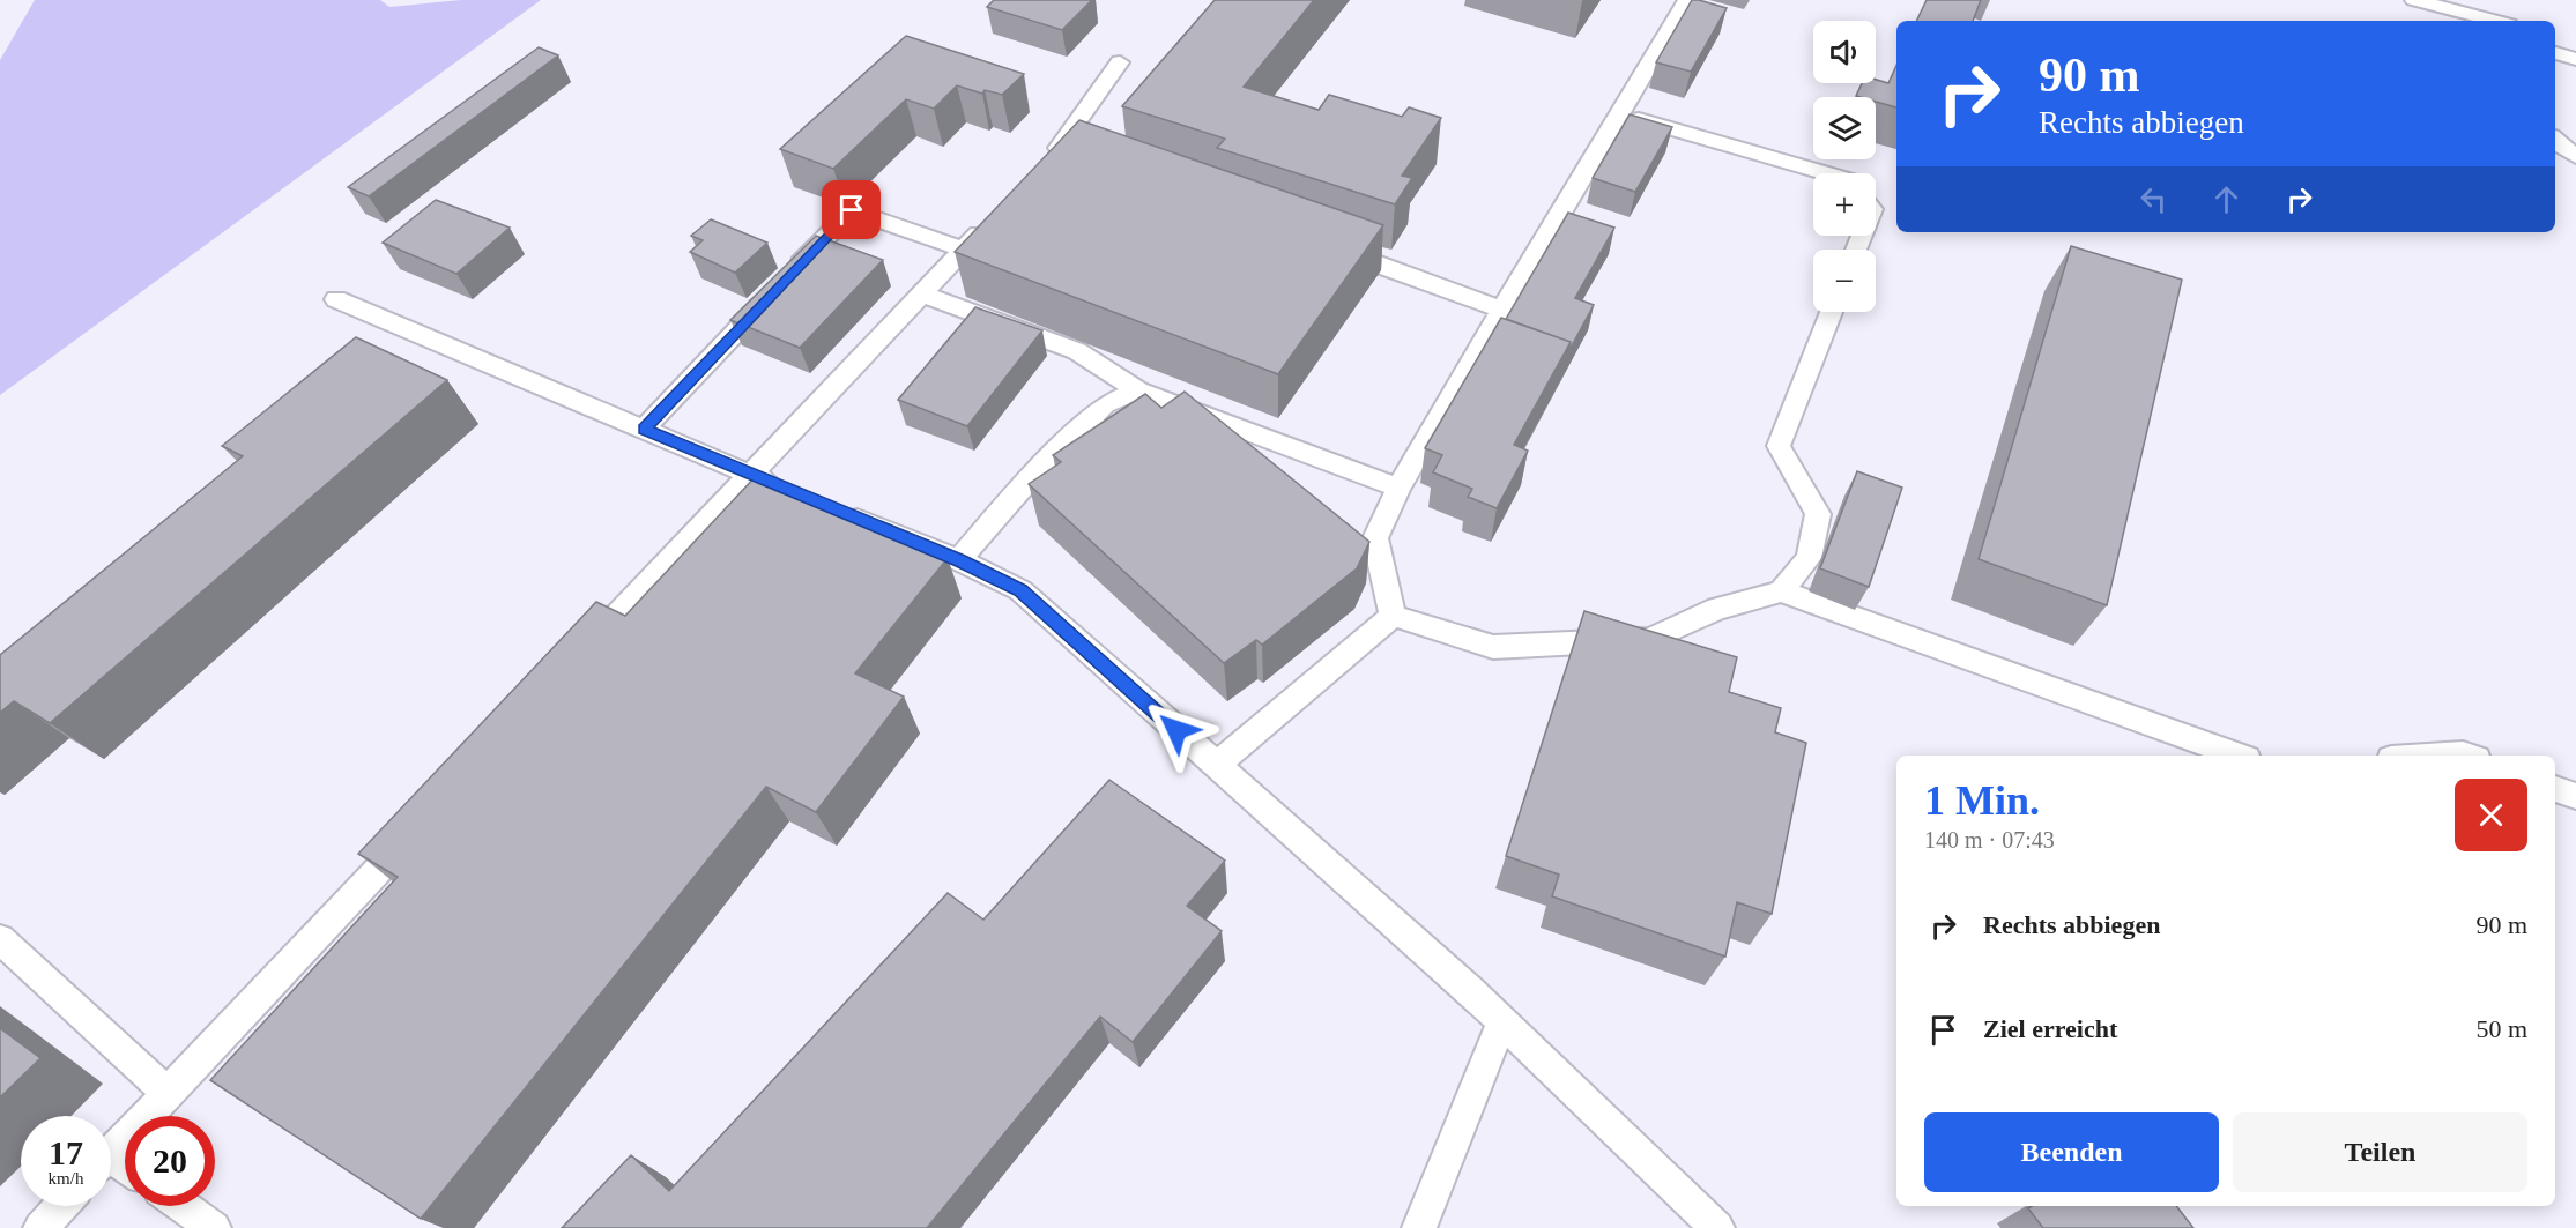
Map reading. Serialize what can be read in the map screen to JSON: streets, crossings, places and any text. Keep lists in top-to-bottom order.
{
  "page": {
    "map_buttons": ["+", "−"],
    "turn": ["90 m", "Rechts abbiegen"],
    "heading": ["1 Min.", "140 m · 07:43"],
    "list": [
      {
        "name": "Rechts abbiegen",
        "value": "90 m"
      },
      {
        "name": "Ziel erreicht",
        "value": "50 m"
      }
    ],
    "buttons": ["Beenden", "Teilen"],
    "speed": "17 km/h",
    "limit": "20"
  }
}
